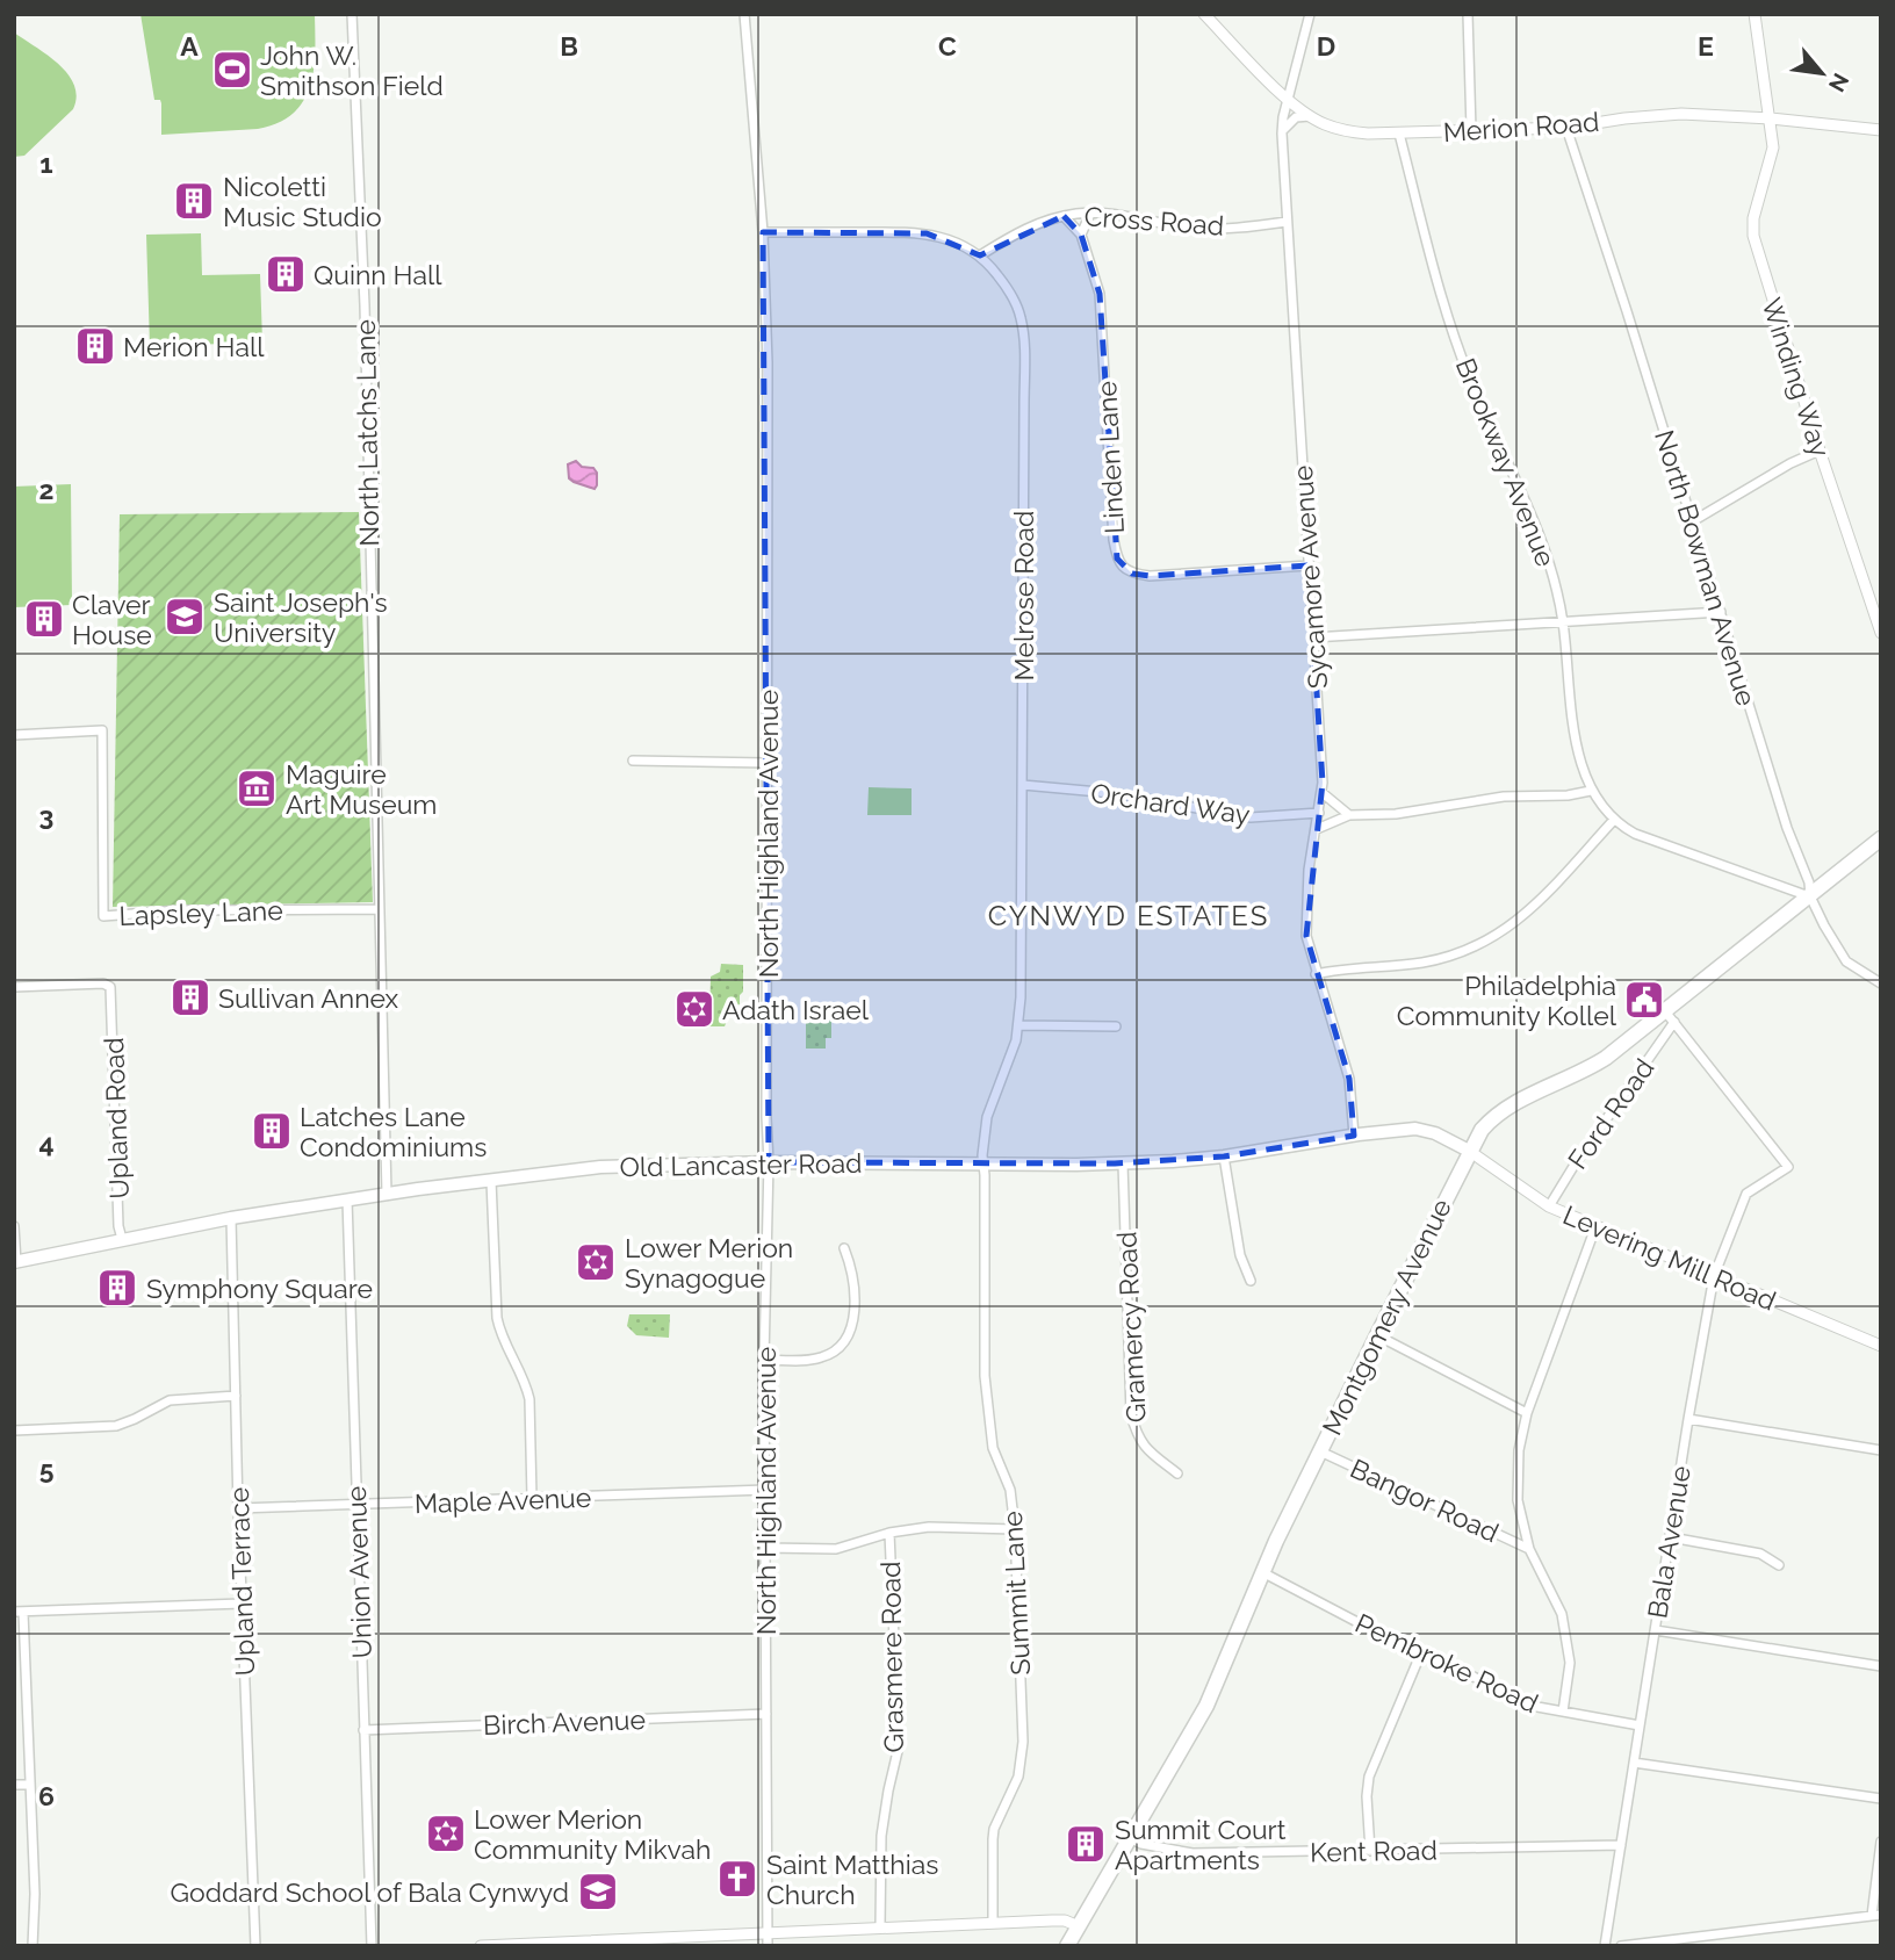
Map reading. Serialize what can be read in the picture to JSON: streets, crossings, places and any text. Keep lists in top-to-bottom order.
{
  "streets": {
    "main road": ["Old Lancaster Road", "Montgomery Avenue"],
    "street": [
      "Merion Road",
      "Cross Road",
      "Winding Way",
      "North Latchs Lane",
      "Linden Lane",
      "Brookway Avenue",
      "North Bowman Avenue",
      "Sycamore Avenue",
      "Melrose Road",
      "Orchard Way",
      "North Highland Avenue",
      "Lapsley Lane",
      "Ford Road",
      "Upland Road",
      "Levering Mill Road",
      "Gramercy Road",
      "Maple Avenue",
      "Bangor Road",
      "Bala Avenue",
      "Union Avenue",
      "Upland Terrace",
      "Summit Lane",
      "Grasmere Road",
      "Pembroke Road",
      "Birch Avenue",
      "Kent Road"
    ]
  },
  "crossings": [
    ["Merion Road", "Winding Way"],
    ["Merion Road", "Brookway Avenue"],
    ["Merion Road", "North Bowman Avenue"],
    ["Merion Road", "Sycamore Avenue"],
    ["Cross Road", "Linden Lane"],
    ["Cross Road", "Sycamore Avenue"],
    ["Cross Road", "Melrose Road"],
    ["North Latchs Lane", "Lapsley Lane"],
    ["North Latchs Lane", "Old Lancaster Road"],
    ["Linden Lane", "Sycamore Avenue"],
    ["Brookway Avenue", "North Bowman Avenue"],
    ["Brookway Avenue", "Montgomery Avenue"],
    ["North Bowman Avenue", "Montgomery Avenue"],
    ["Sycamore Avenue", "Orchard Way"],
    ["Sycamore Avenue", "Old Lancaster Road"],
    ["Melrose Road", "Orchard Way"],
    ["Melrose Road", "North Highland Avenue"],
    ["Melrose Road", "Old Lancaster Road"],
    ["Melrose Road", "Summit Lane"],
    ["North Highland Avenue", "Old Lancaster Road"],
    ["North Highland Avenue", "Maple Avenue"],
    ["North Highland Avenue", "Birch Avenue"],
    ["Ford Road", "Levering Mill Road"],
    ["Ford Road", "Montgomery Avenue"],
    ["Ford Road", "Bala Avenue"],
    ["Upland Road", "Old Lancaster Road"],
    ["Old Lancaster Road", "Levering Mill Road"],
    ["Old Lancaster Road", "Montgomery Avenue"],
    ["Old Lancaster Road", "Gramercy Road"],
    ["Old Lancaster Road", "Union Avenue"],
    ["Old Lancaster Road", "Upland Terrace"],
    ["Old Lancaster Road", "Summit Lane"],
    ["Levering Mill Road", "Montgomery Avenue"],
    ["Levering Mill Road", "Bala Avenue"],
    ["Montgomery Avenue", "Bangor Road"],
    ["Montgomery Avenue", "Bala Avenue"],
    ["Montgomery Avenue", "Pembroke Road"],
    ["Montgomery Avenue", "Kent Road"],
    ["Maple Avenue", "Union Avenue"],
    ["Maple Avenue", "Upland Terrace"],
    ["Bala Avenue", "Pembroke Road"],
    ["Bala Avenue", "Kent Road"],
    ["Union Avenue", "Birch Avenue"]
  ],
  "districts": ["CYNWYD ESTATES"],
  "places": {
    "sports": ["John W. Smithson Field"],
    "building": [
      "Nicoletti Music Studio",
      "Quinn Hall",
      "Merion Hall",
      "Claver House",
      "Sullivan Annex",
      "Latches Lane Condominiums",
      "Symphony Square",
      "Summit Court Apartments"
    ],
    "school or university": ["Saint Joseph's University", "Goddard School of Bala Cynwyd"],
    "museum": ["Maguire Art Museum"],
    "public building": ["Philadelphia Community Kollel"],
    "synagogue": ["Adath Israel", "Lower Merion Synagogue", "Lower Merion Community Mikvah"],
    "church": ["Saint Matthias Church"]
  },
  "north": "bottom right",
  "grid": {
    "columns": [
      "A",
      "B",
      "C",
      "D",
      "E"
    ],
    "rows": [
      "1",
      "2",
      "3",
      "4",
      "5",
      "6"
    ]
  }
}
